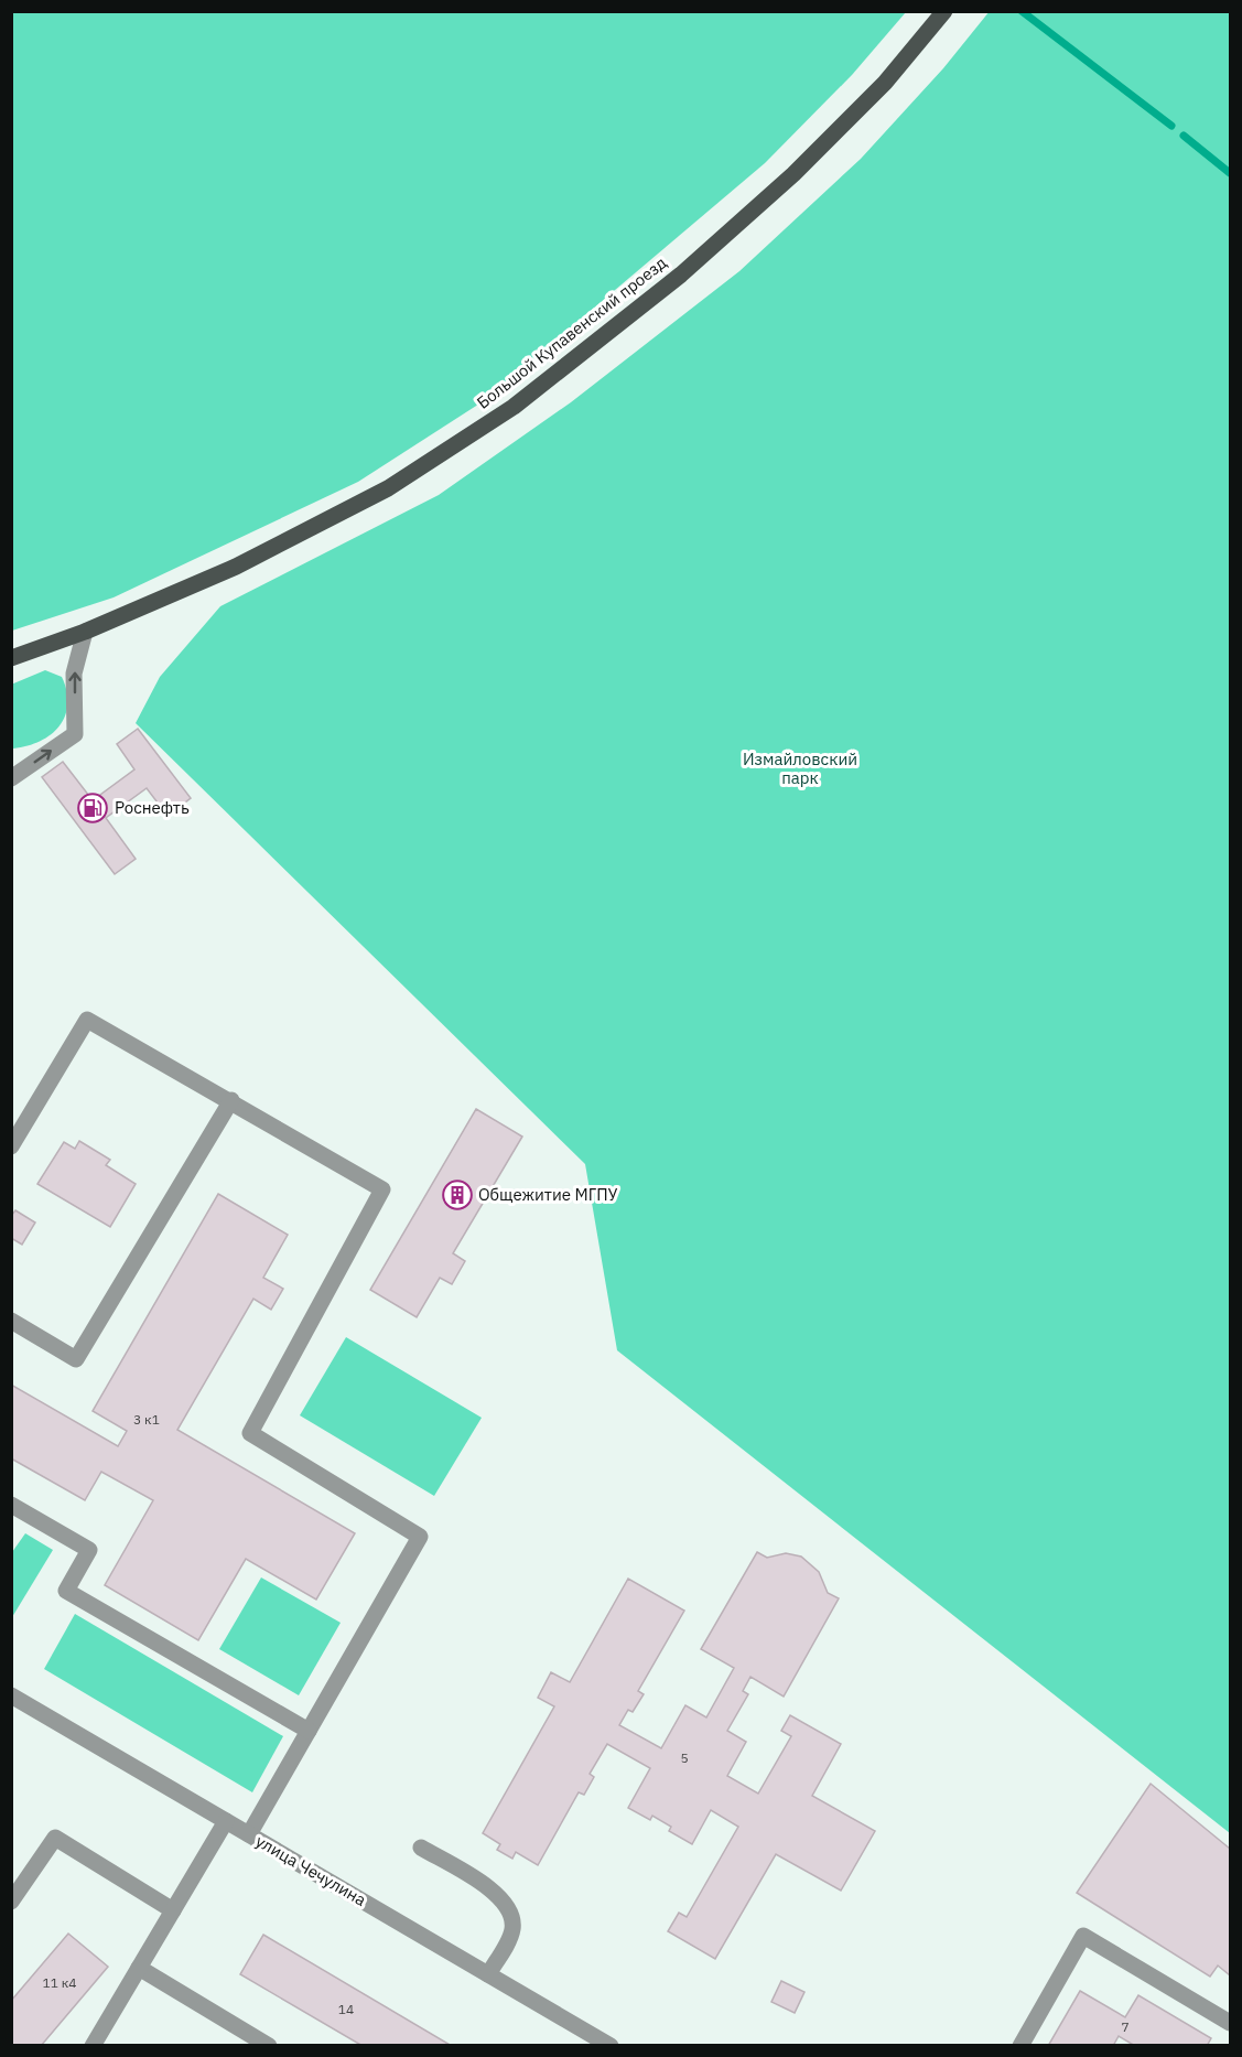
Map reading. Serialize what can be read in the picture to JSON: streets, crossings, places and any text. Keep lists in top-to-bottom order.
{
  "streets": {
    "main road": ["Большой Купавенский проезд"],
    "street": ["улица Чечулина"]
  },
  "parks": ["Измайловский парк"],
  "places": {
    "fuel station": ["Роснефть"],
    "building": ["Общежитие МГПУ"]
  },
  "house_numbers": [
    "3 к1",
    "5",
    "11 к4",
    "14",
    "7"
  ]
}
